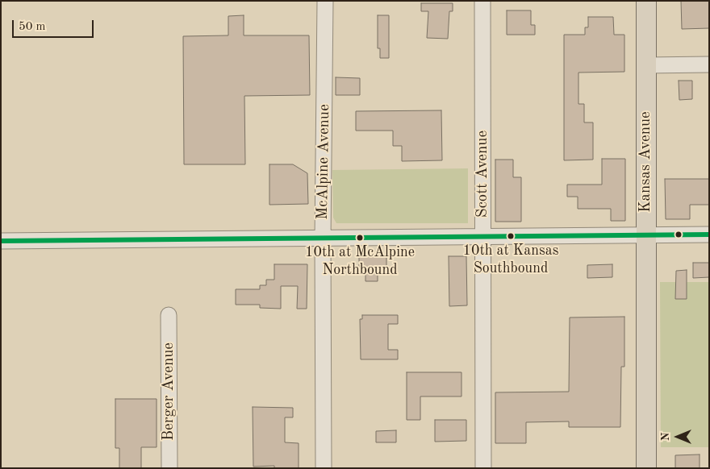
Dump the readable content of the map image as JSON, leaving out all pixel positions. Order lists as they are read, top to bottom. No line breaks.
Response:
{"streets":{"main road":["Kansas Avenue"],"street":["McAlpine Avenue","Scott Avenue","Berger Avenue"]},"places":["10th at Kansas Southbound","10th at McAlpine Northbound"],"scale_bar":"50 m","north":"left"}
